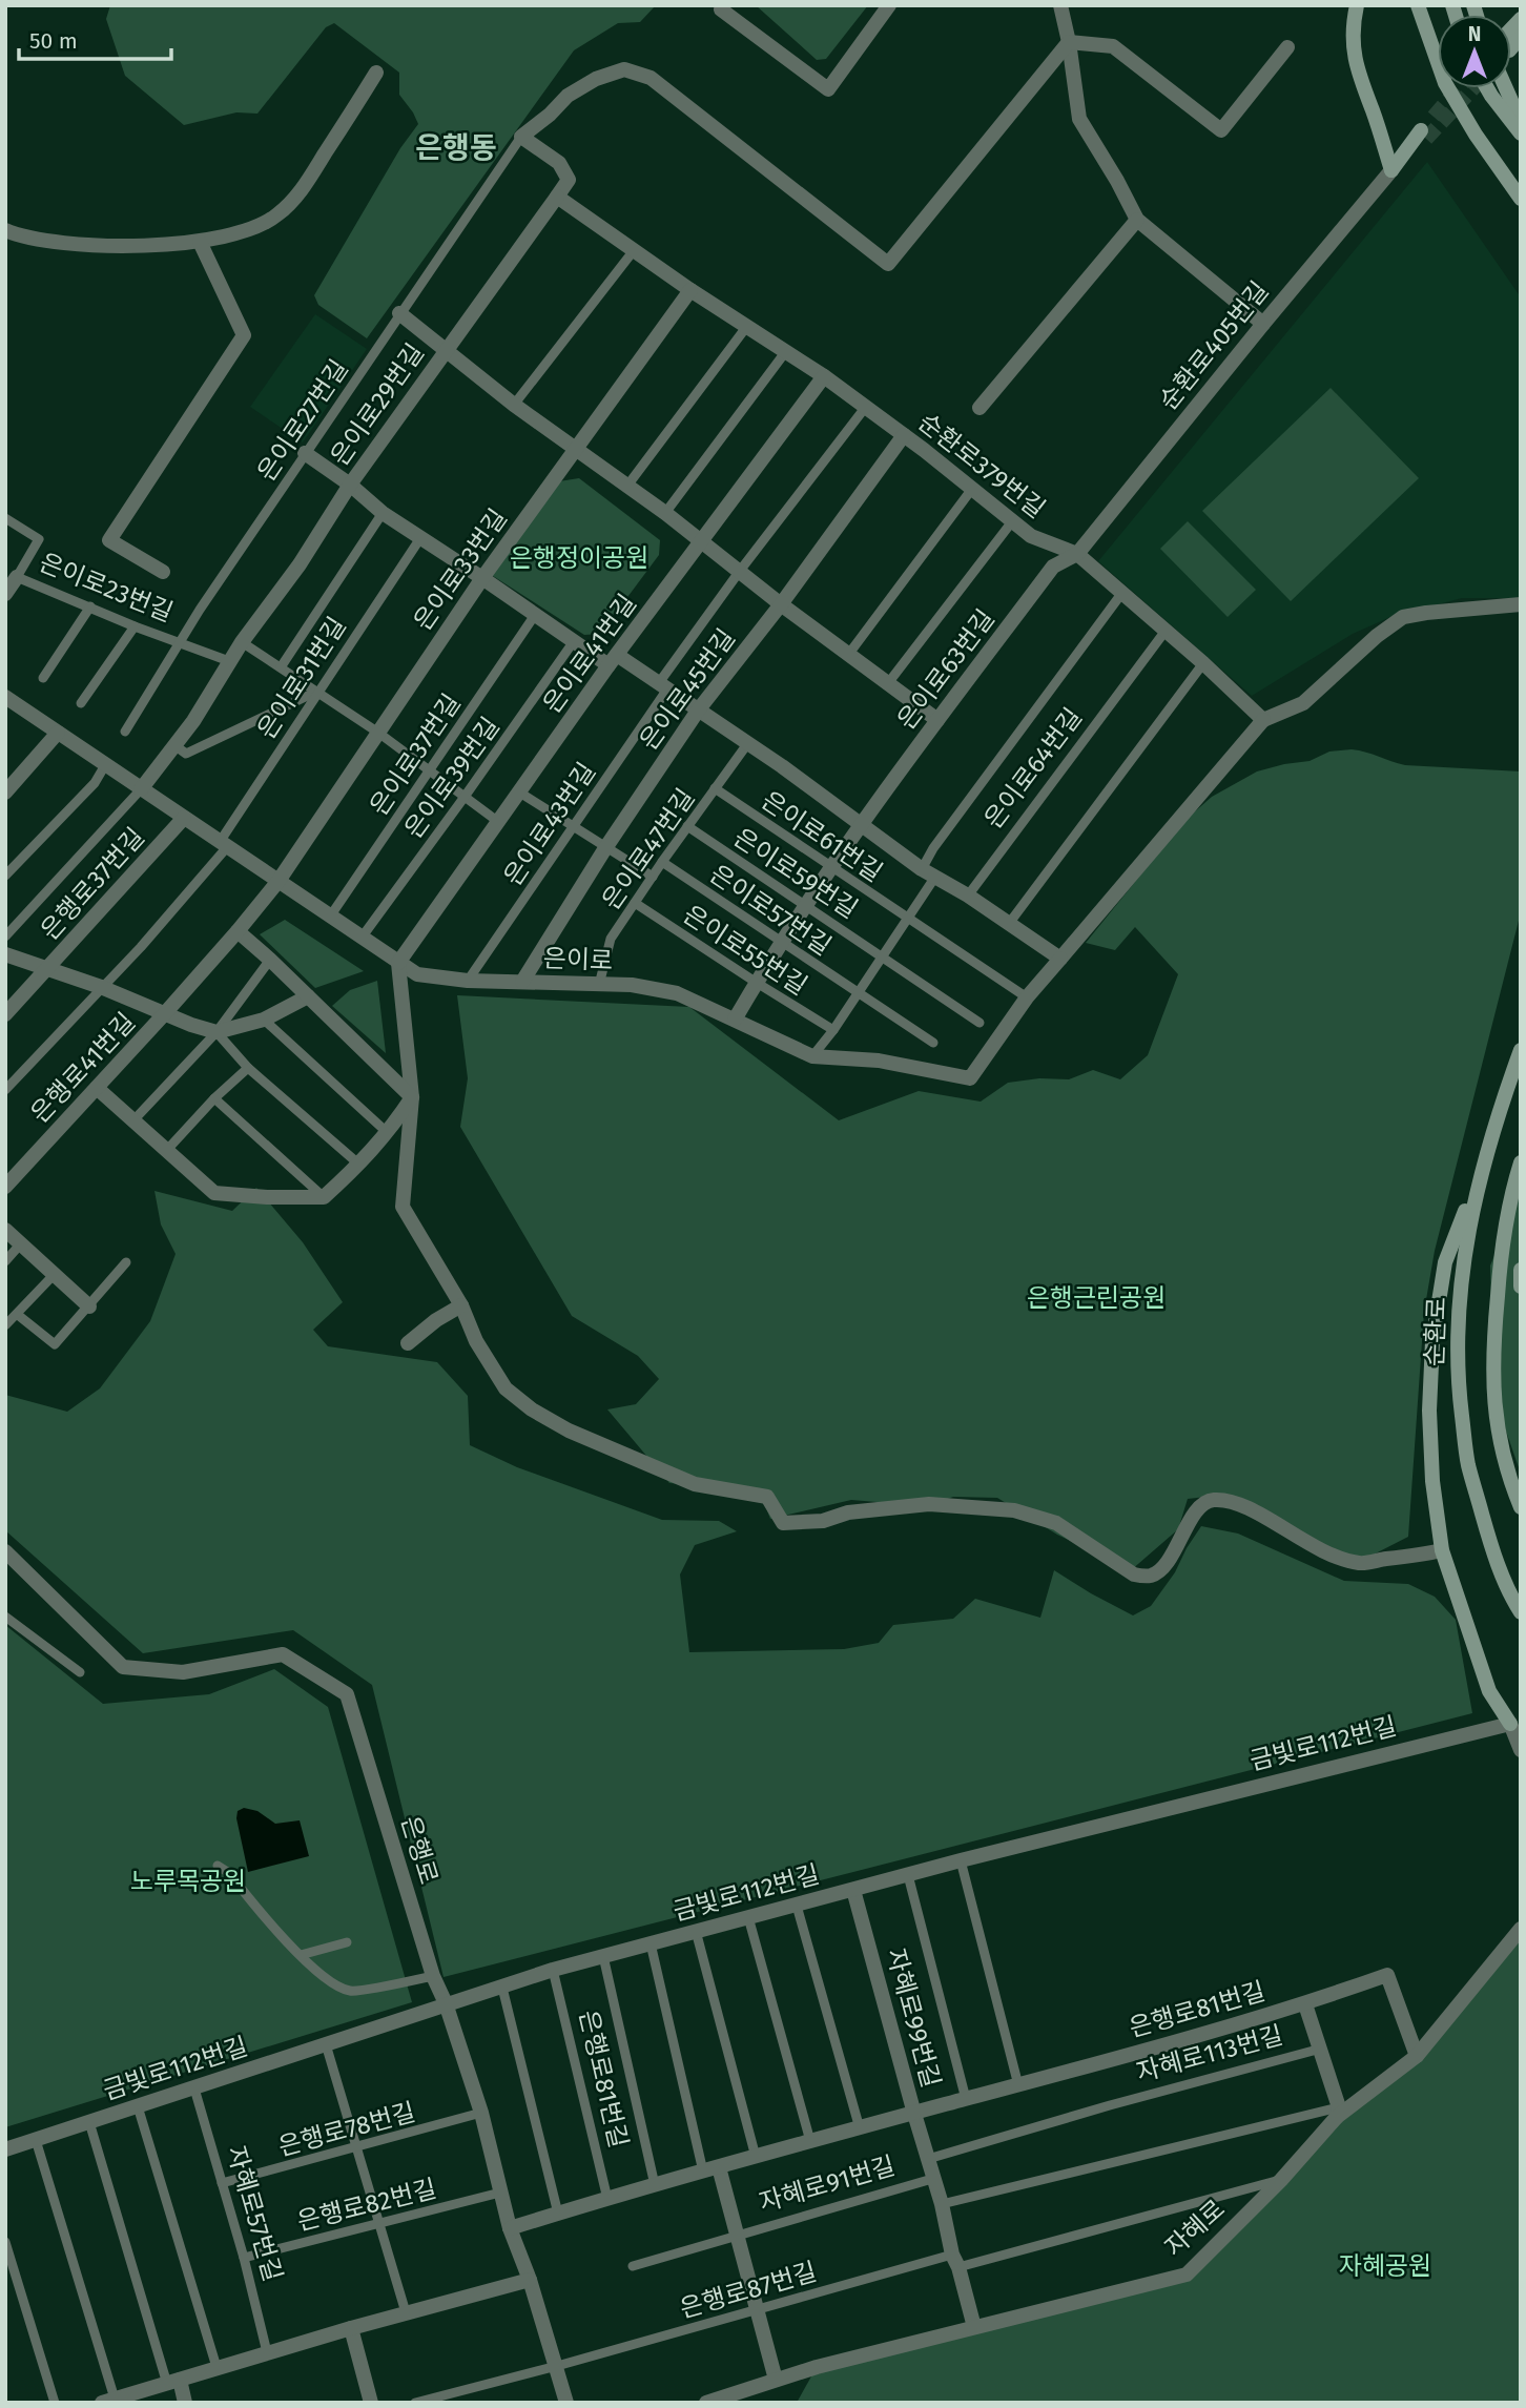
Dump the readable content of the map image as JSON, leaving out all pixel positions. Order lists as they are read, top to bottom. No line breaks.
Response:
{"streets":{"main road":["순환로"],"street":["순환로405번길","은이로29번길","순환로379번길","은이로33번길","은이로23번길","은이로41번길","은이로63번길","은이로45번길","은행로37번길","은이로","은행로41번길","금빛로112번길","은행로","은행로81번길","자혜로99번길","자혜로113번길","자혜로91번길","자혜로"],"lane":["은이로27번길","은이로31번길","은이로37번길","은이로64번길","은이로39번길","은이로43번길","은이로61번길","은이로47번길","은이로59번길","은이로57번길","은이로55번길","은행로78번길","은행로82번길","자혜로57번길","은행로87번길"]},"crossings":[["순환로405번길","순환로379번길"],["순환로405번길","은이로63번길"],["은이로29번길","순환로379번길"],["은이로29번길","은이로23번길"],["은이로29번길","은이로"],["은이로27번길","은이로23번길"],["순환로379번길","은이로33번길"],["순환로379번길","은이로41번길"],["순환로379번길","은이로63번길"],["순환로379번길","은이로45번길"],["순환로379번길","은이로64번길"],["순환로379번길","은이로43번길"],["은이로33번길","은이로"],["은이로41번길","은이로"],["은이로63번길","은이로61번길"],["은이로63번길","은이로59번길"],["은이로63번길","은이로57번길"],["은이로63번길","은이로55번길"],["은이로63번길","은이로"],["은이로31번길","은이로"],["은이로45번길","은이로"],["은이로37번길","은이로"],["은이로39번길","은이로"],["은이로43번길","은이로"],["은이로61번길","은이로47번길"],["은이로47번길","은이로59번길"],["은이로47번길","은이로57번길"],["은이로47번길","은이로55번길"],["은이로47번길","은이로"],["은행로37번길","은이로"],["금빛로112번길","은행로"],["금빛로112번길","은행로81번길"],["금빛로112번길","자혜로99번길"],["금빛로112번길","자혜로57번길"],["은행로","은행로81번길"],["은행로","은행로78번길"],["은행로","은행로82번길"],["은행로","은행로87번길"],["은행로81번길","자혜로99번길"],["은행로81번길","자혜로113번길"],["은행로81번길","자혜로91번길"],["은행로81번길","자혜로"],["자혜로99번길","자혜로113번길"],["자혜로99번길","자혜로91번길"],["자혜로99번길","자혜로"],["자혜로99번길","은행로87번길"],["자혜로113번길","자혜로"],["은행로78번길","자혜로57번길"],["자혜로91번길","자혜로"],["자혜로91번길","은행로87번길"],["은행로82번길","자혜로57번길"],["자혜로","은행로87번길"]],"districts":["은행동"],"parks":["은행정이공원","은행근린공원","노루목공원","자혜공원"],"scale_bar":"50 m","north":"top"}
